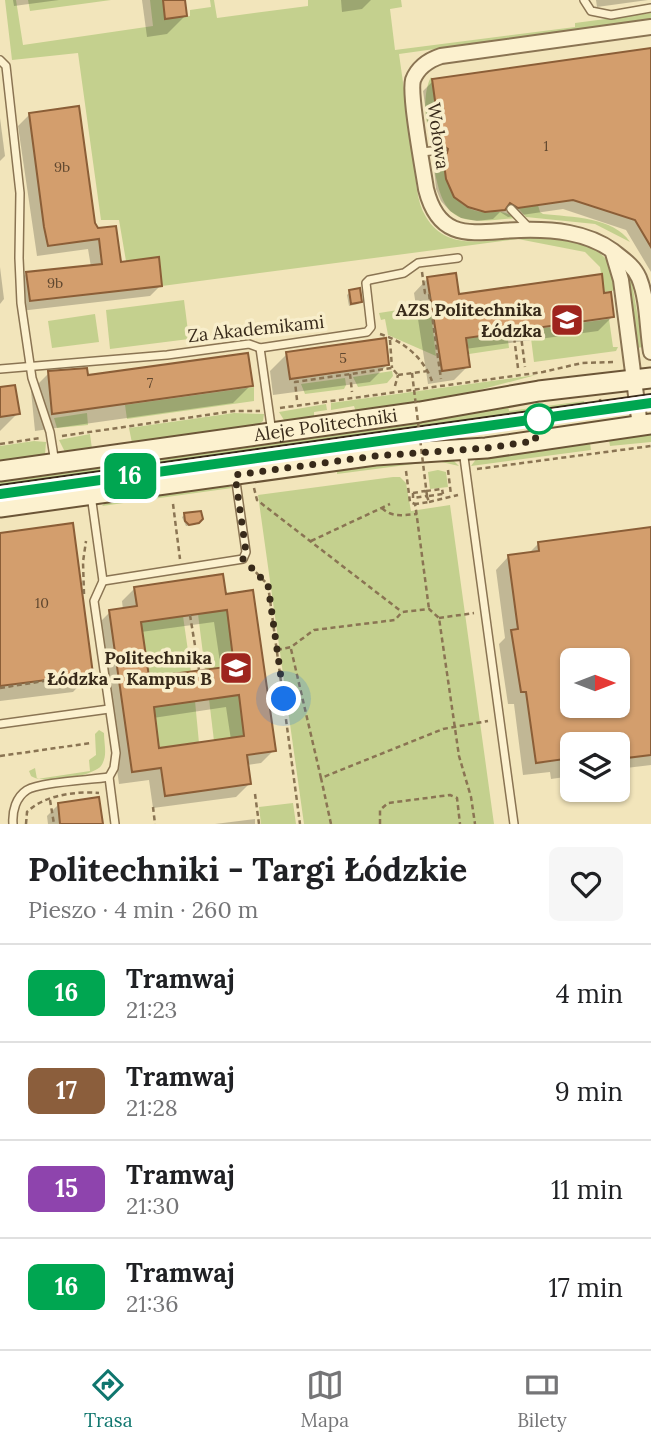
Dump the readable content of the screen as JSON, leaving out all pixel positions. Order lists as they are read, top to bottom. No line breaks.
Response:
{"streets":{"main road":["Aleje Politechniki"],"street":["Wołowa"],"lane":["Za Akademikami"]},"places":{"school or university":["AZS Politechnika Łódzka","Politechnika Łódzka - Kampus B"]},"lines":["tram line 16"],"house_numbers":["1","9b","9b","5","7","10"],"north":"right","page":{"on_map":"16","heading":["Politechniki - Targi Łódzkie","Pieszo · 4 min · 260 m"],"list":[{"mark":"16","name":"Tramwaj","note":"21:23","value":"4 min"},{"mark":"17","name":"Tramwaj","note":"21:28","value":"9 min"},{"mark":"15","name":"Tramwaj","note":"21:30","value":"11 min"},{"mark":"16","name":"Tramwaj","note":"21:36","value":"17 min"}],"tabs":["Trasa","Mapa","Bilety"]}}
